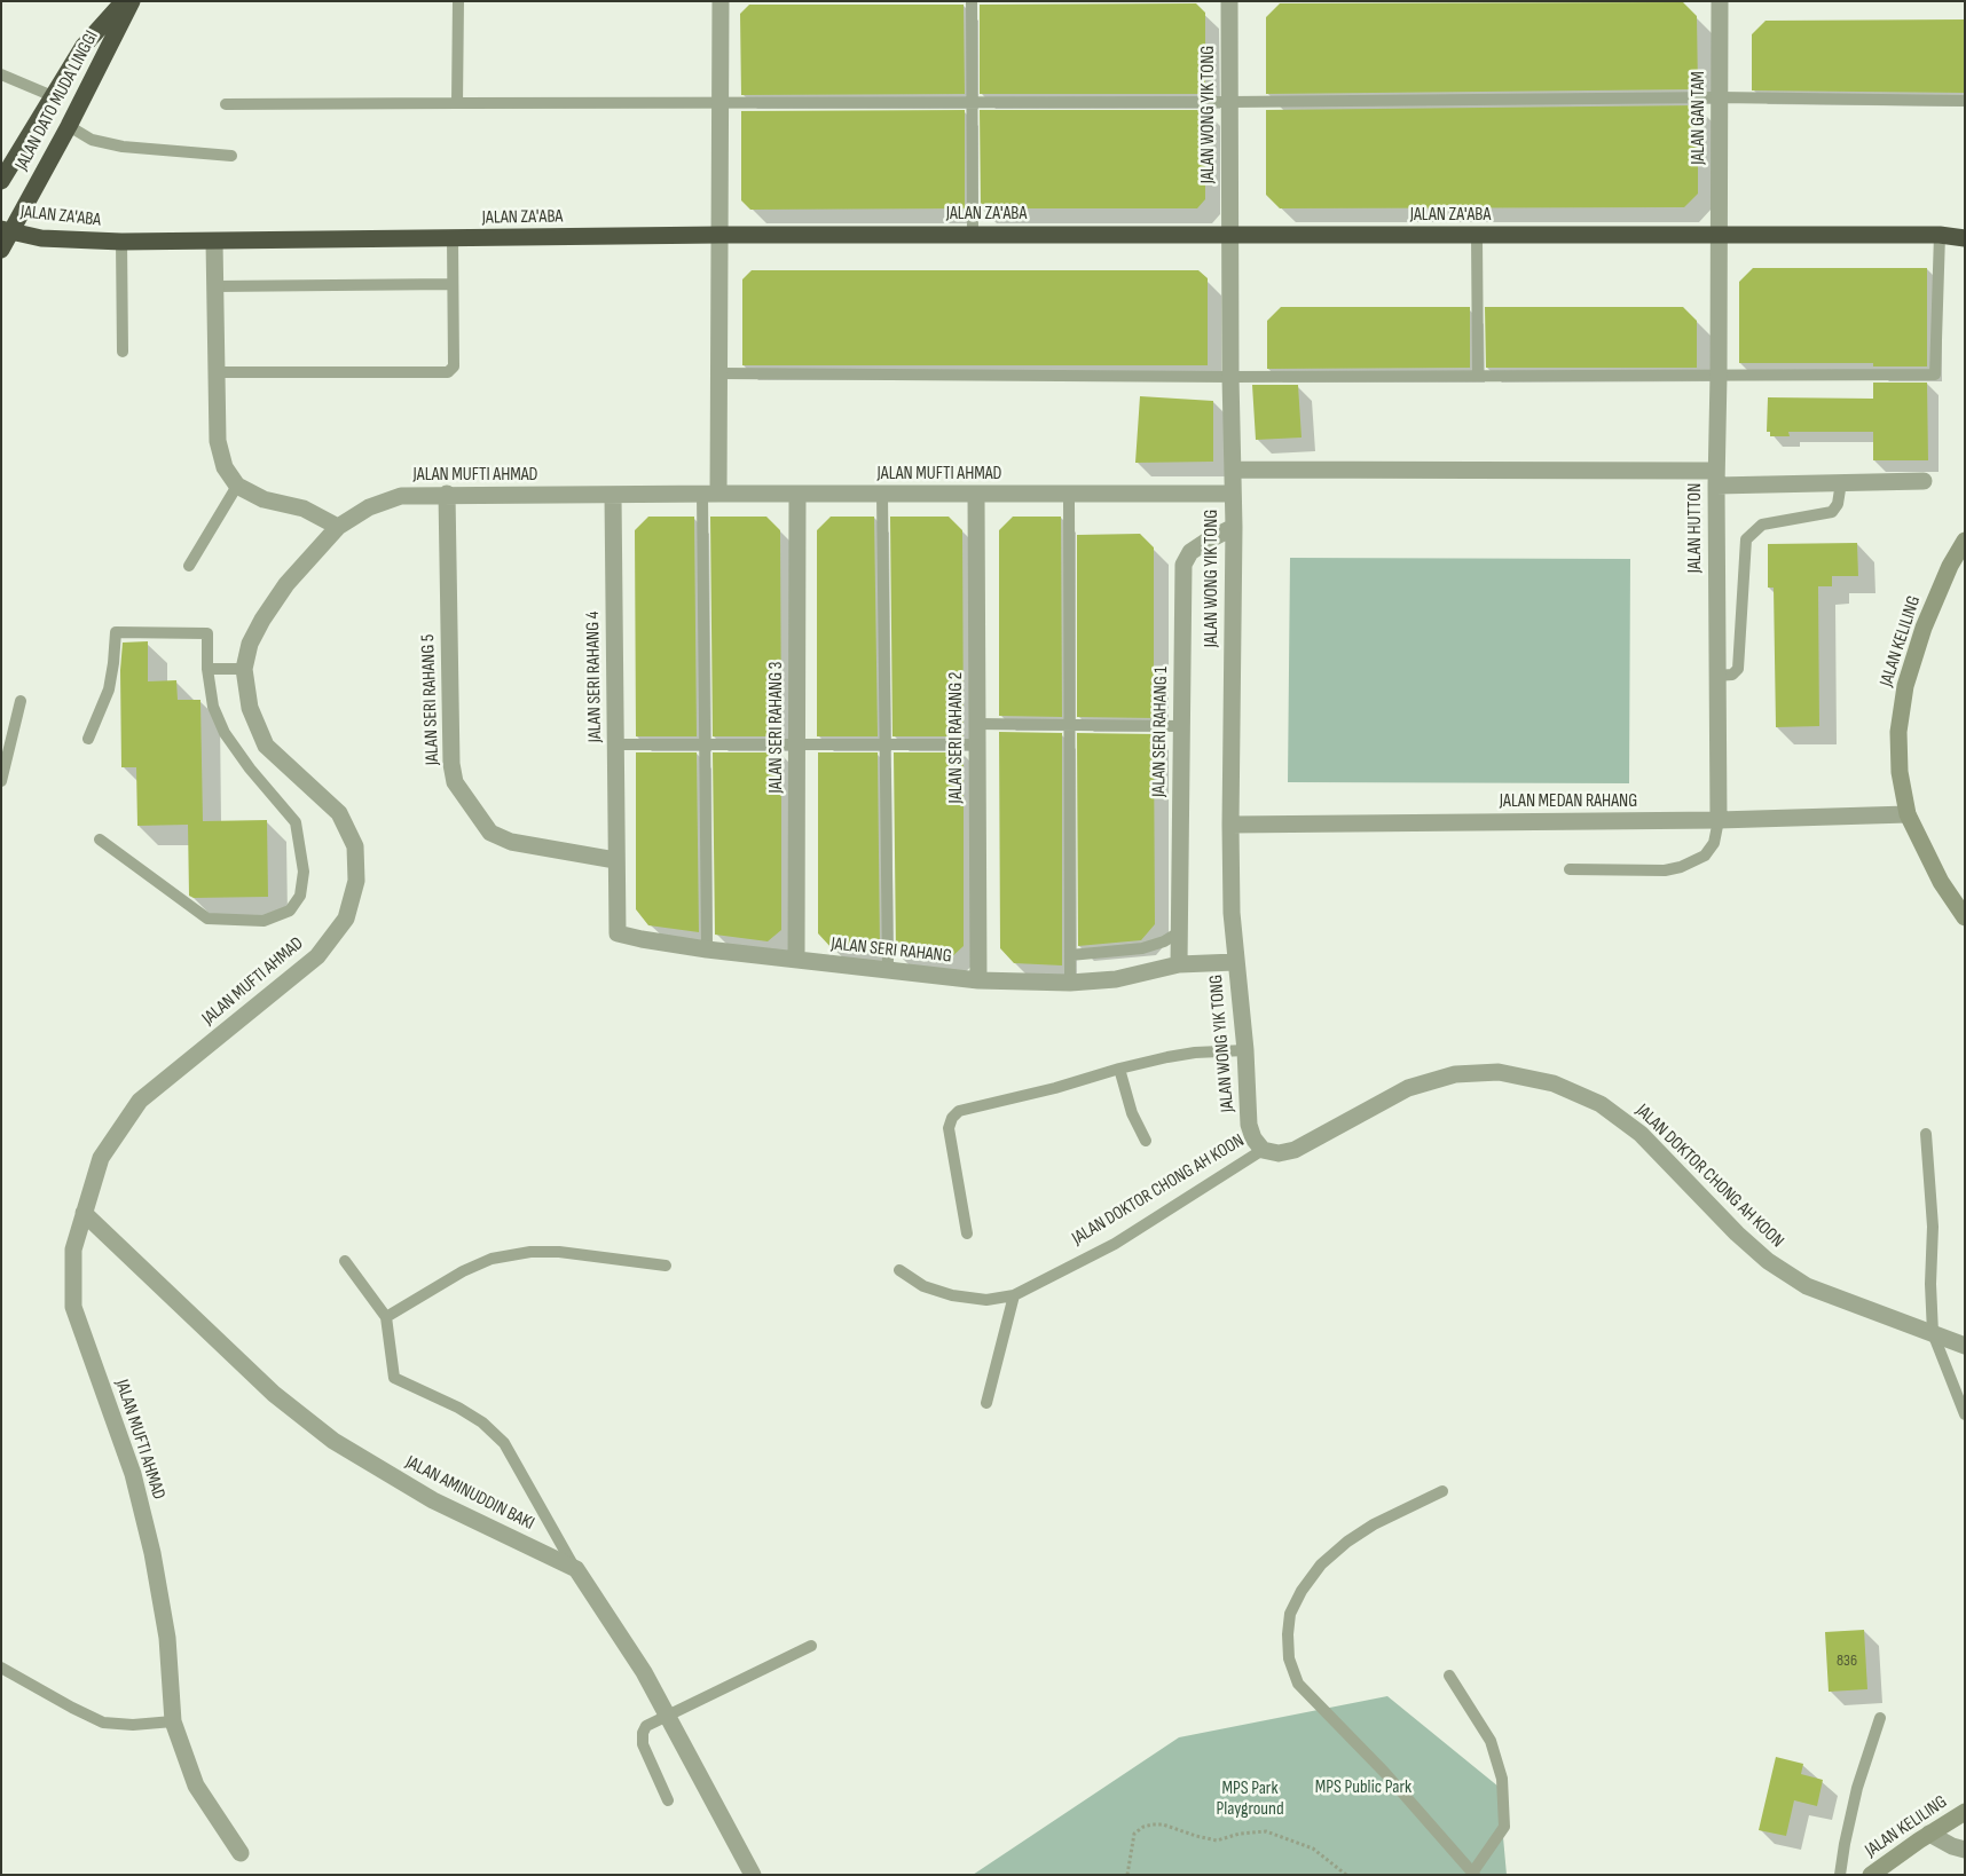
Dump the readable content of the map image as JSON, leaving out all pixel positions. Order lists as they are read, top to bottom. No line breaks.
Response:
{"streets":{"highway":["JALAN DATO MUDA LINGGI","JALAN ZA'ABA"],"street":["JALAN WONG YIK TONG","JALAN GAN TAM","JALAN MUFTI AHMAD","JALAN HUTTON","JALAN KELILING","JALAN SERI RAHANG 4","JALAN SERI RAHANG 5","JALAN SERI RAHANG 3","JALAN SERI RAHANG 1","JALAN SERI RAHANG 2","JALAN MEDAN RAHANG","JALAN SERI RAHANG","JALAN DOKTOR CHONG AH KOON","JALAN AMINUDDIN BAKI"]},"crossings":[["JALAN DATO MUDA LINGGI","JALAN ZA'ABA"],["JALAN WONG YIK TONG","JALAN ZA'ABA"],["JALAN WONG YIK TONG","JALAN MUFTI AHMAD"],["JALAN WONG YIK TONG","JALAN SERI RAHANG 1"],["JALAN WONG YIK TONG","JALAN MEDAN RAHANG"],["JALAN WONG YIK TONG","JALAN SERI RAHANG"],["JALAN WONG YIK TONG","JALAN DOKTOR CHONG AH KOON"],["JALAN GAN TAM","JALAN ZA'ABA"],["JALAN GAN TAM","JALAN HUTTON"],["JALAN ZA'ABA","JALAN HUTTON"],["JALAN MUFTI AHMAD","JALAN SERI RAHANG 4"],["JALAN MUFTI AHMAD","JALAN SERI RAHANG 5"],["JALAN MUFTI AHMAD","JALAN SERI RAHANG 3"],["JALAN MUFTI AHMAD","JALAN SERI RAHANG 2"],["JALAN MUFTI AHMAD","JALAN AMINUDDIN BAKI"],["JALAN HUTTON","JALAN MEDAN RAHANG"],["JALAN KELILING","JALAN MEDAN RAHANG"],["JALAN SERI RAHANG 4","JALAN SERI RAHANG 5"],["JALAN SERI RAHANG 4","JALAN SERI RAHANG"],["JALAN SERI RAHANG 5","JALAN SERI RAHANG"],["JALAN SERI RAHANG 3","JALAN SERI RAHANG"],["JALAN SERI RAHANG 1","JALAN SERI RAHANG"],["JALAN SERI RAHANG 2","JALAN SERI RAHANG"]],"parks":["MPS Public Park","MPS Park Playground"],"house_numbers":["836"]}
